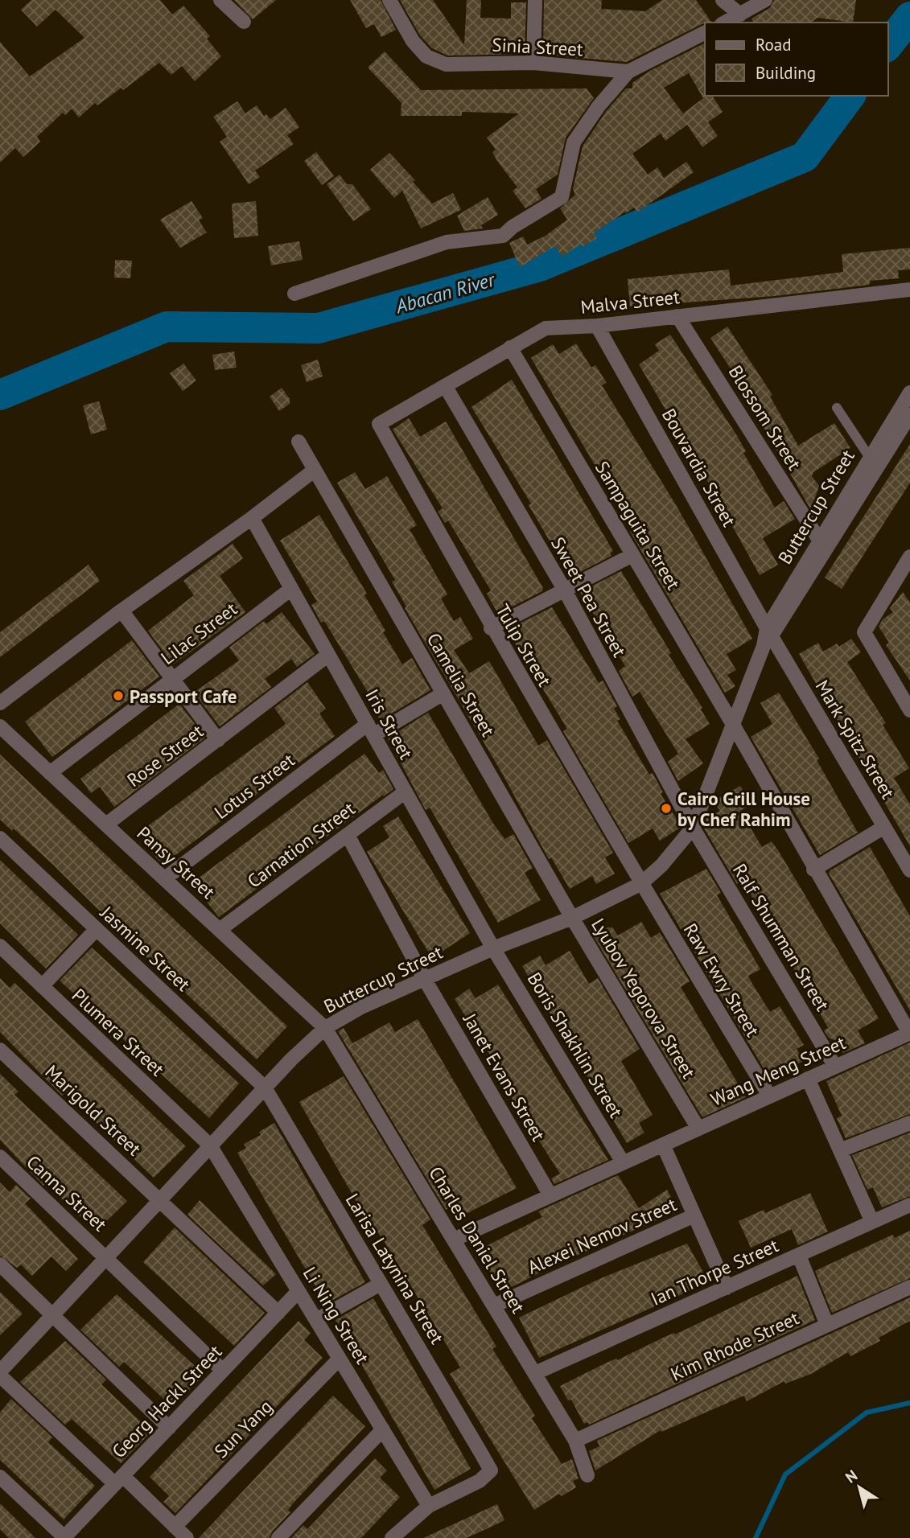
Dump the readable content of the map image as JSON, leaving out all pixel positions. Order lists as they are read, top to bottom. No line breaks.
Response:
{"streets":{"street":["Sinia Street","Malva Street","Blossom Street","Bouvardia Street","Buttercup Street","Sampaguita Street","Sweet Pea Street","Lilac Street","Tulip Street","Camelia Street","Iris Street","Mark Spitz Street","Rose Street","Lotus Street","Carnation Street","Pansy Street","Ralf Shumman Street","Jasmine Street","Raw Ewry Street","Lyubov Yegorova Street","Plumera Street","Boris Shakhlin Street","Wang Meng Street","Janet Evans Street","Marigold Street","Canna Street","Alexei Nemov Street","Charles Daniel Street","Larisa Latynina Street","Ian Thorpe Street","Li Ning Street","Kim Rhode Street","Georg Hackl Street","Sun Yang"]},"crossings":[["Malva Street","Blossom Street"],["Malva Street","Bouvardia Street"],["Malva Street","Sampaguita Street"],["Malva Street","Sweet Pea Street"],["Malva Street","Tulip Street"],["Blossom Street","Buttercup Street"],["Bouvardia Street","Buttercup Street"],["Bouvardia Street","Mark Spitz Street"],["Buttercup Street","Sampaguita Street"],["Buttercup Street","Sweet Pea Street"],["Buttercup Street","Tulip Street"],["Buttercup Street","Camelia Street"],["Buttercup Street","Iris Street"],["Buttercup Street","Mark Spitz Street"],["Buttercup Street","Pansy Street"],["Buttercup Street","Ralf Shumman Street"],["Buttercup Street","Jasmine Street"],["Buttercup Street","Raw Ewry Street"],["Buttercup Street","Lyubov Yegorova Street"],["Buttercup Street","Plumera Street"],["Buttercup Street","Boris Shakhlin Street"],["Buttercup Street","Janet Evans Street"],["Buttercup Street","Marigold Street"],["Buttercup Street","Canna Street"],["Buttercup Street","Charles Daniel Street"],["Buttercup Street","Larisa Latynina Street"],["Buttercup Street","Li Ning Street"],["Sampaguita Street","Wang Meng Street"],["Sweet Pea Street","Ralf Shumman Street"],["Lilac Street","Iris Street"],["Lilac Street","Pansy Street"],["Tulip Street","Raw Ewry Street"],["Camelia Street","Lotus Street"],["Camelia Street","Lyubov Yegorova Street"],["Iris Street","Rose Street"],["Iris Street","Lotus Street"],["Iris Street","Carnation Street"],["Iris Street","Boris Shakhlin Street"],["Rose Street","Pansy Street"],["Lotus Street","Pansy Street"],["Carnation Street","Pansy Street"],["Carnation Street","Janet Evans Street"],["Pansy Street","Charles Daniel Street"],["Ralf Shumman Street","Wang Meng Street"],["Jasmine Street","Larisa Latynina Street"],["Raw Ewry Street","Wang Meng Street"],["Lyubov Yegorova Street","Wang Meng Street"],["Plumera Street","Li Ning Street"],["Boris Shakhlin Street","Wang Meng Street"],["Wang Meng Street","Janet Evans Street"],["Wang Meng Street","Charles Daniel Street"],["Marigold Street","Georg Hackl Street"],["Canna Street","Georg Hackl Street"],["Alexei Nemov Street","Charles Daniel Street"],["Charles Daniel Street","Ian Thorpe Street"],["Charles Daniel Street","Kim Rhode Street"],["Larisa Latynina Street","Li Ning Street"],["Li Ning Street","Georg Hackl Street"],["Li Ning Street","Sun Yang"]],"water":["Abacan River"],"places":["Passport Cafe","Cairo Grill House by Chef Rahim"],"legend":["Road","Building"],"north":"top left"}
